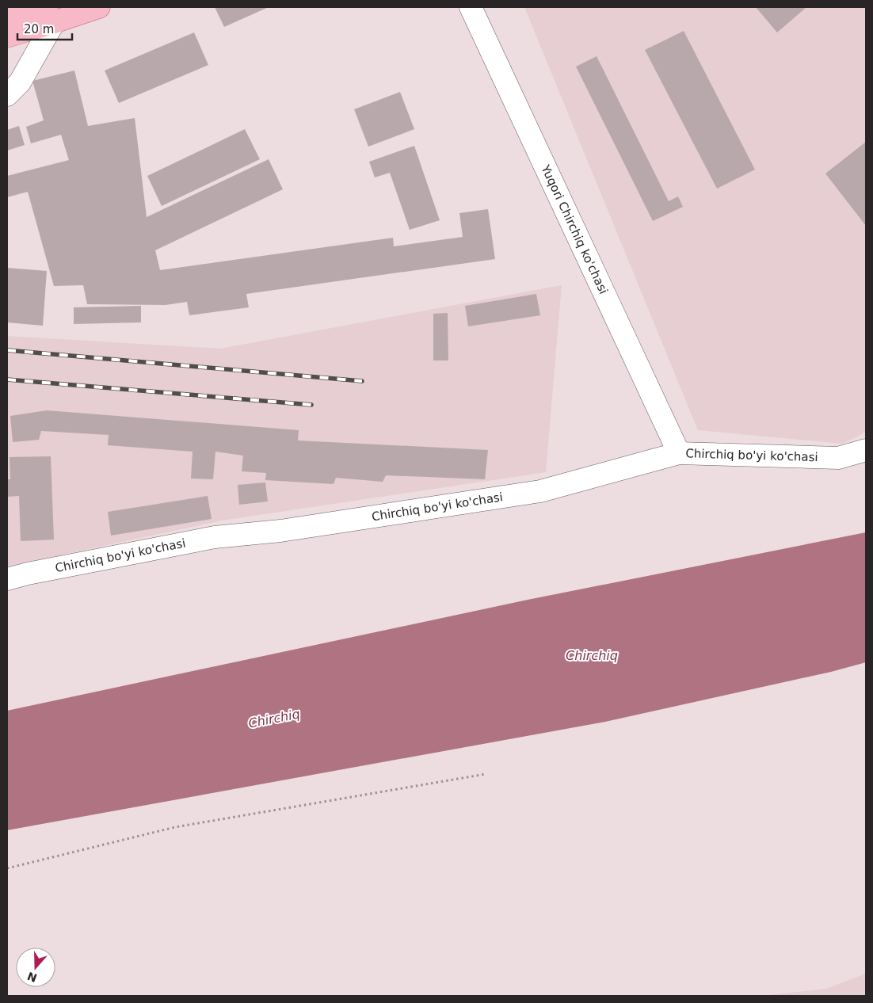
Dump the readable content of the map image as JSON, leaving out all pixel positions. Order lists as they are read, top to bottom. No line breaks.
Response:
{"streets":{"street":["Yuqori Chirchiq ko'chasi","Chirchiq bo'yi ko'chasi"]},"crossings":[["Yuqori Chirchiq ko'chasi","Chirchiq bo'yi ko'chasi"]],"water":["Chirchiq"],"scale_bar":"20 m","north":"bottom"}
